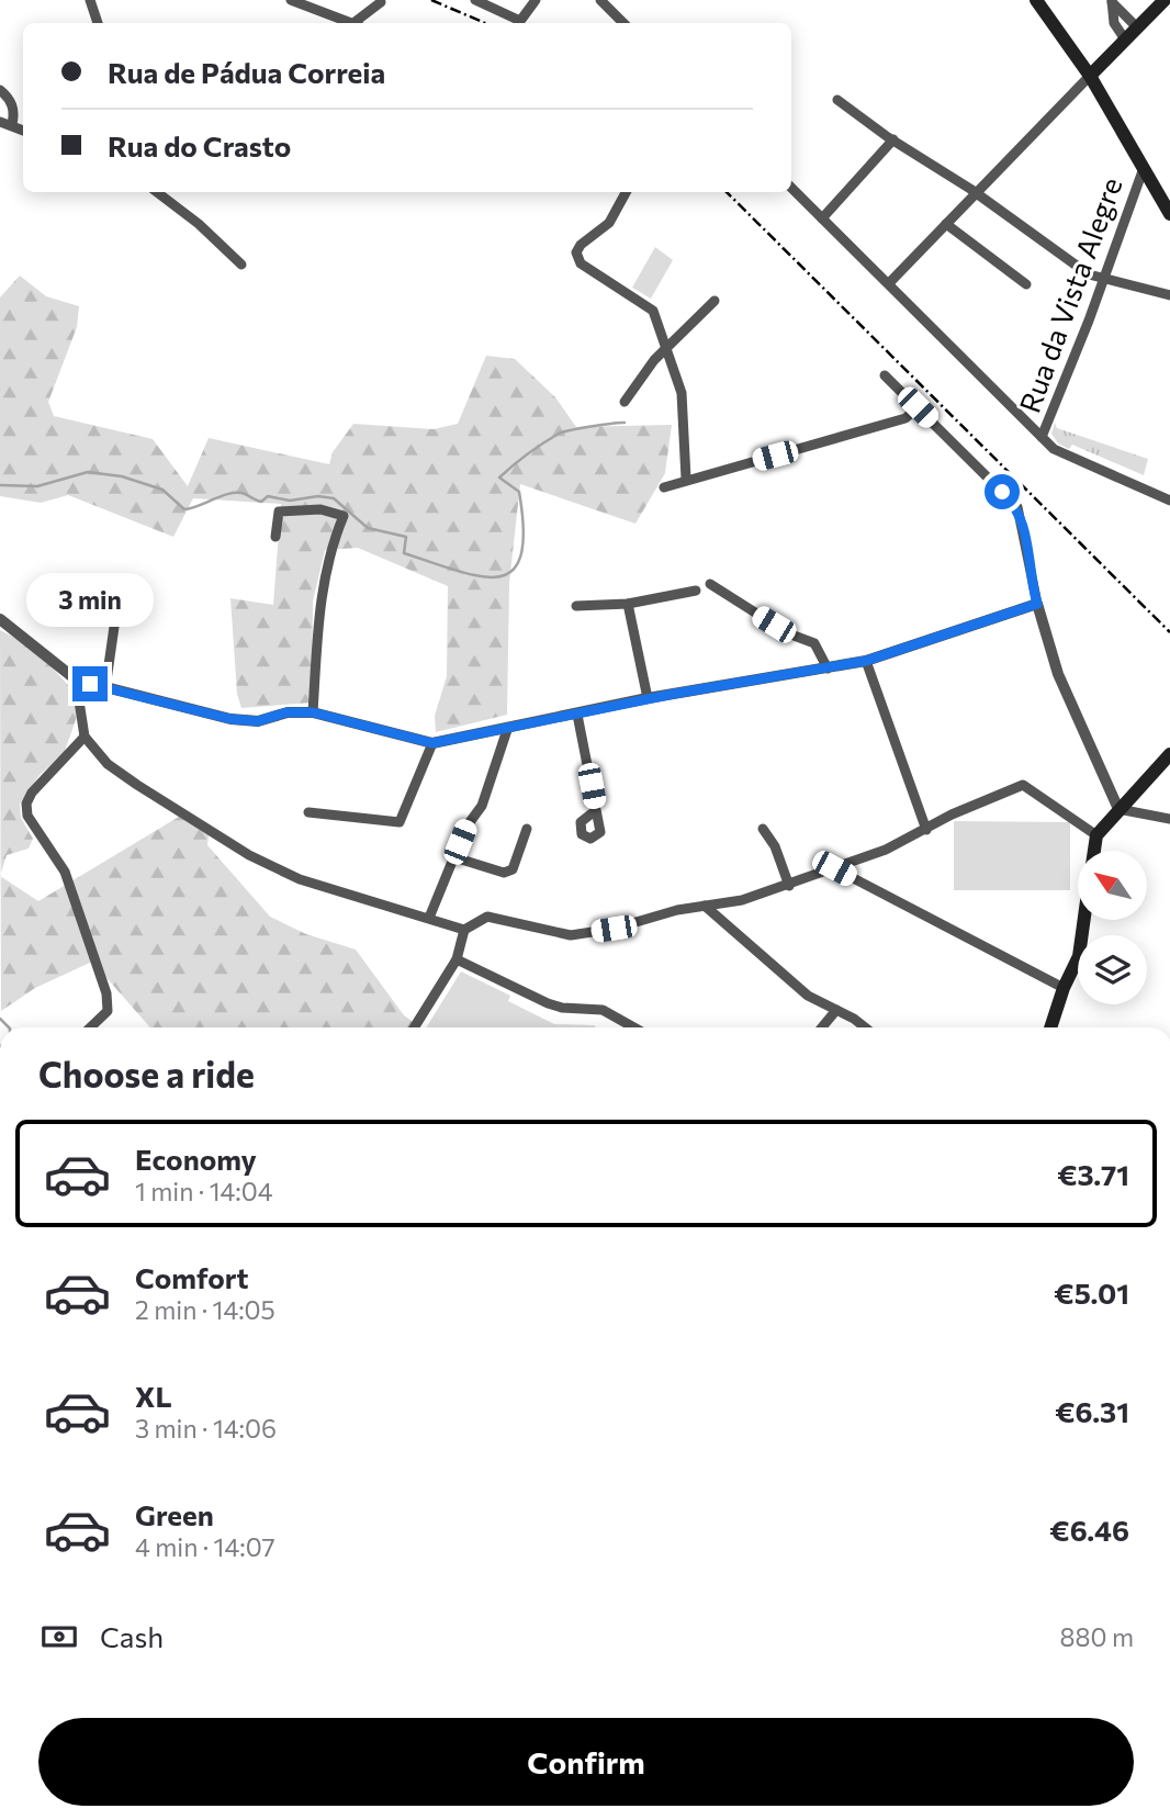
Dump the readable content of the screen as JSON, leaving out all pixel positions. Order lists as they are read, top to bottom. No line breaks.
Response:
{"streets":{"street":["Rua da Vista Alegre"]},"north":"top left","page":{"banner":["Rua de Pádua Correia","Rua do Crasto"],"bubble":"3 min","heading":"Choose a ride","list":[{"name":"Economy","note":"1 min · 14:04","value":"€3.71"},{"name":"Comfort","note":"2 min · 14:05","value":"€5.01"},{"name":"XL","note":"3 min · 14:06","value":"€6.31"},{"name":"Green","note":"4 min · 14:07","value":"€6.46"}],"pay":["Cash","880 m"],"buttons":"Confirm"}}
